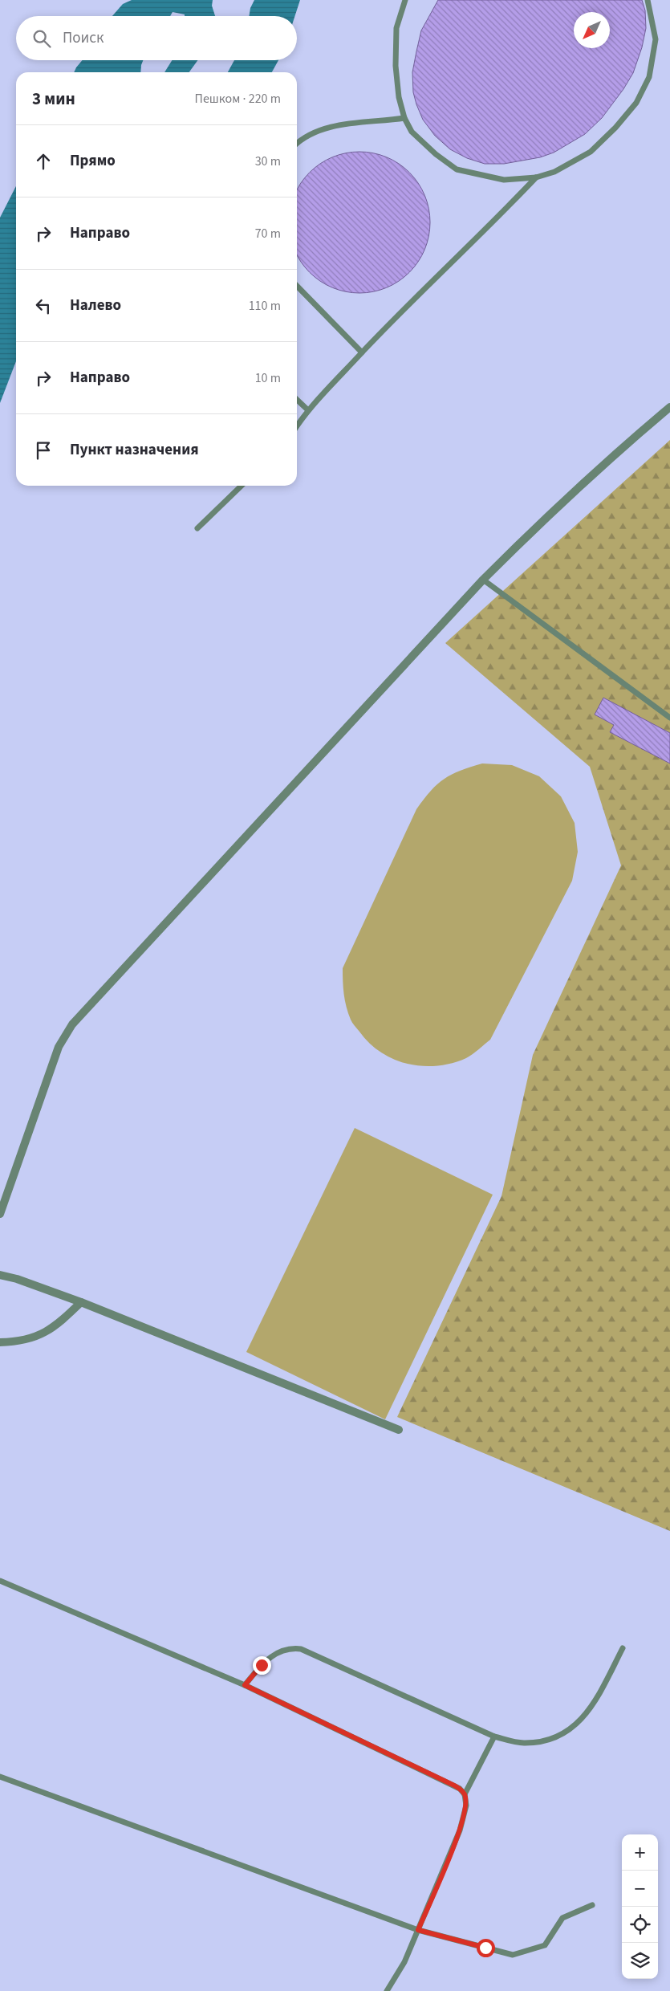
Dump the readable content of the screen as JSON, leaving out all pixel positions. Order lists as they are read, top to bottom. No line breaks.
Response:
{"north":"bottom left","page":{"search":"Поиск","heading":["3 мин","Пешком · 220 m"],"list":[["Прямо","30 m"],["Направо","70 m"],["Налево","110 m"],["Направо","10 m"],"Пункт назначения"],"map_buttons":["+","−"]}}
